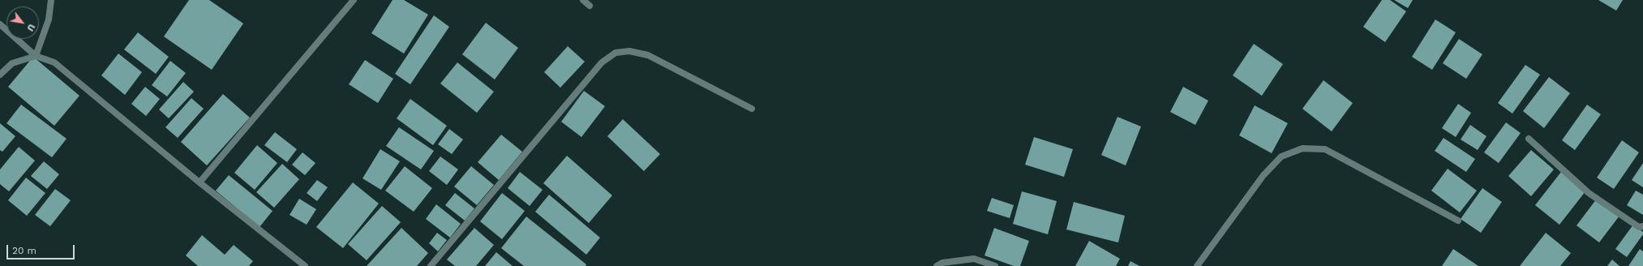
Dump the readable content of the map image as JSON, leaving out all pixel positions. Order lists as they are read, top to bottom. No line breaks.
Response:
{"scale_bar":"20 m","north":"bottom right"}
